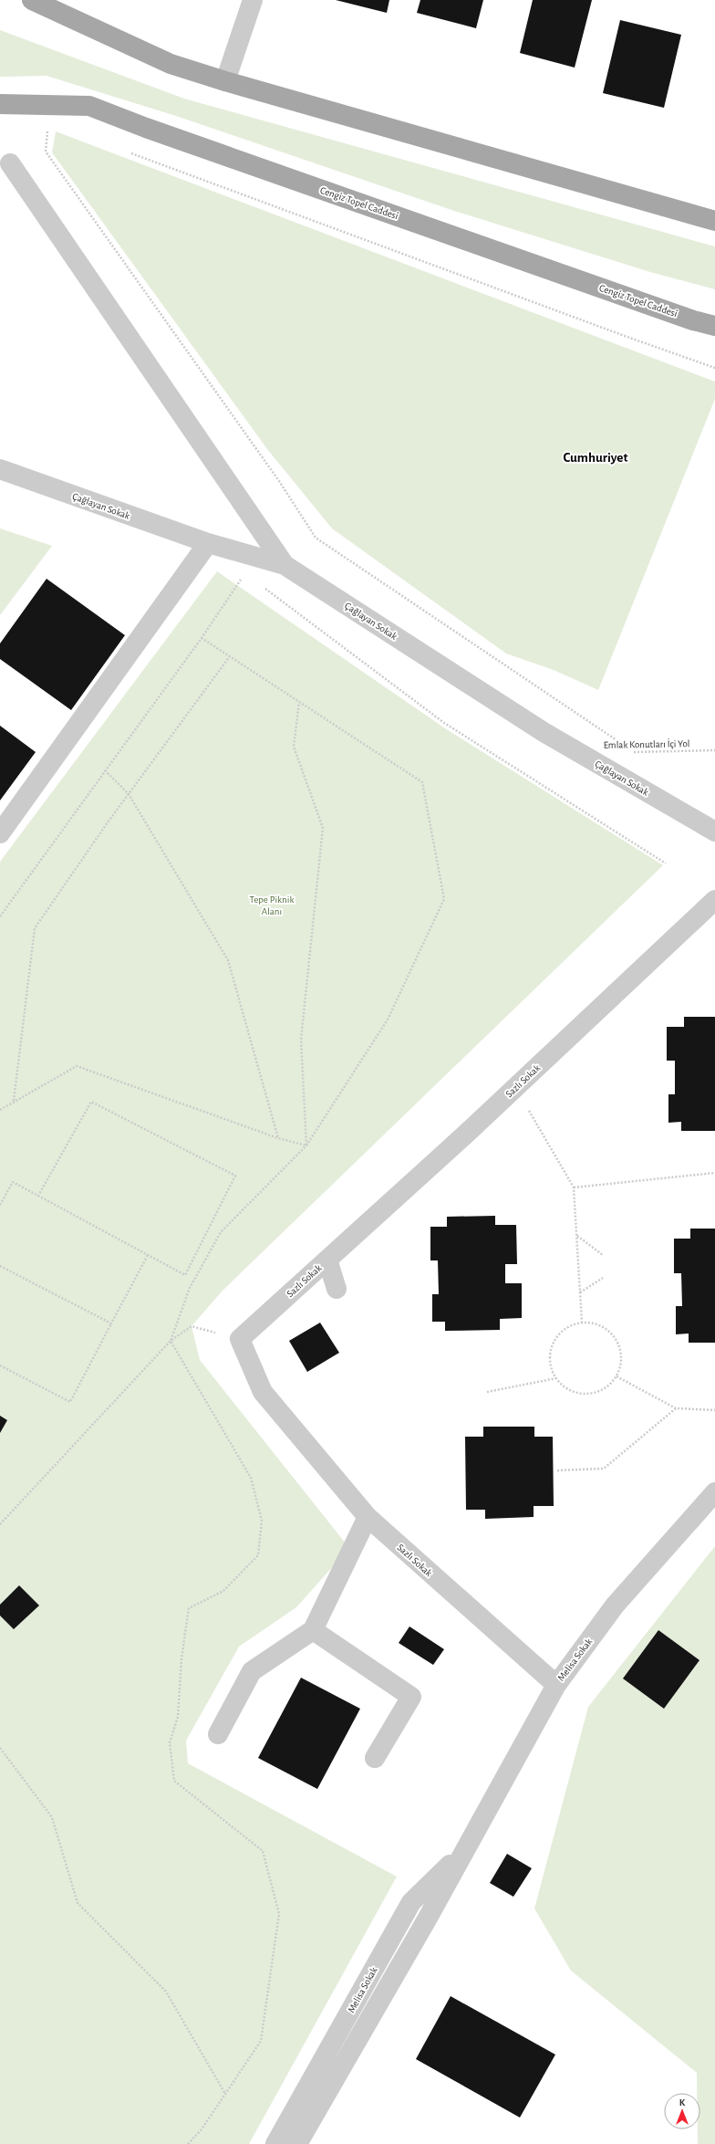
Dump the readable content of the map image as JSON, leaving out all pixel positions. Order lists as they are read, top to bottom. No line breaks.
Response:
{"streets":{"main road":["Cengiz Topel Caddesi"],"street":["Çağlayan Sokak","Sazlı Sokak","Melisa Sokak"],"path":["Emlak Konutları İçi Yol"]},"crossings":[["Sazlı Sokak","Melisa Sokak"]],"districts":["Cumhuriyet"],"parks":["Tepe Piknik Alanı"],"north":"top"}
